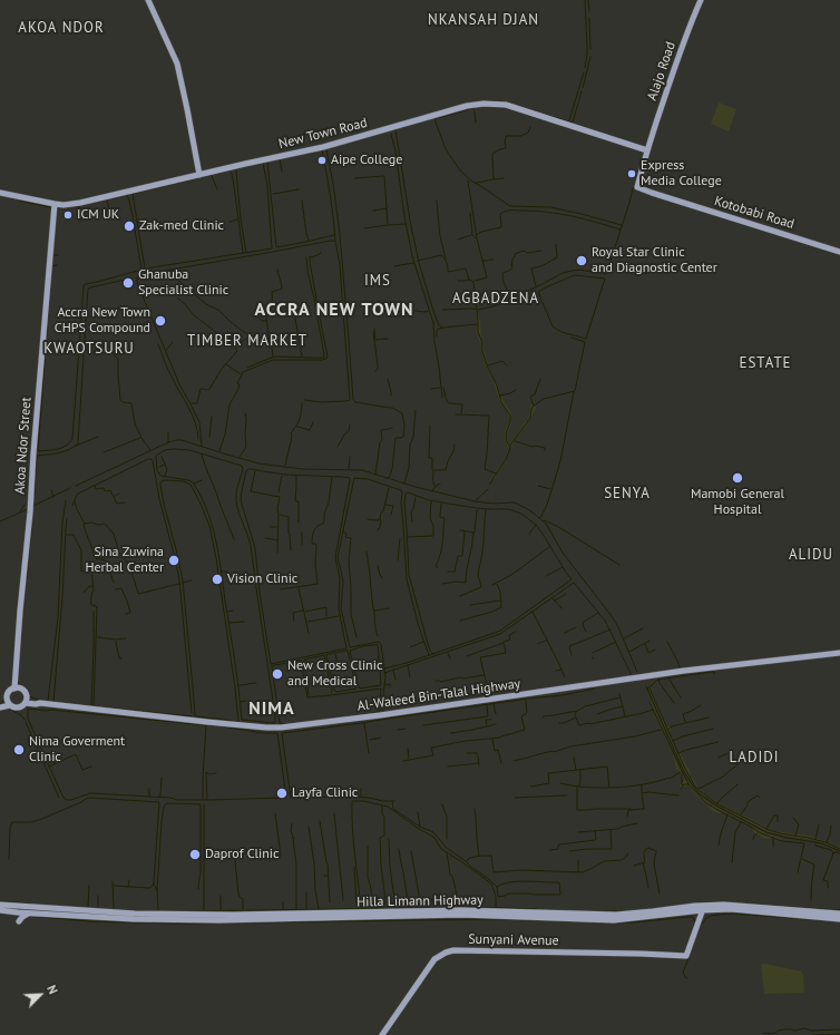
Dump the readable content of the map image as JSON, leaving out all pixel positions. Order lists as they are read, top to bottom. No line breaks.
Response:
{"streets":{"street":["Alajo Road","New Town Road","Kotobabi Road","Akoa Ndor Street","Al-Waleed Bin-Talal Highway","Hilla Limann Highway","Sunyani Avenue"]},"crossings":[["Alajo Road","New Town Road"],["Alajo Road","Kotobabi Road"],["New Town Road","Akoa Ndor Street"],["Akoa Ndor Street","Al-Waleed Bin-Talal Highway"]],"districts":["NKANSAH DJAN","AKOA NDOR","IMS","AGBADZENA","ACCRA NEW TOWN","TIMBER MARKET","KWAOTSURU","ESTATE","SENYA","ALIDU","NIMA","LADIDI"],"places":["Aipe College","Express Media College","ICM UK","Zak-med Clinic","Royal Star Clinic and Diagnostic Center","Ghanuba Specialist Clinic","Accra New Town CHPS Compound","Mamobi General Hospital","Sina Zuwina Herbal Center","Vision Clinic","New Cross Clinic and Medical","Nima Goverment Clinic","Layfa Clinic","Daprof Clinic"],"north":"top right"}
